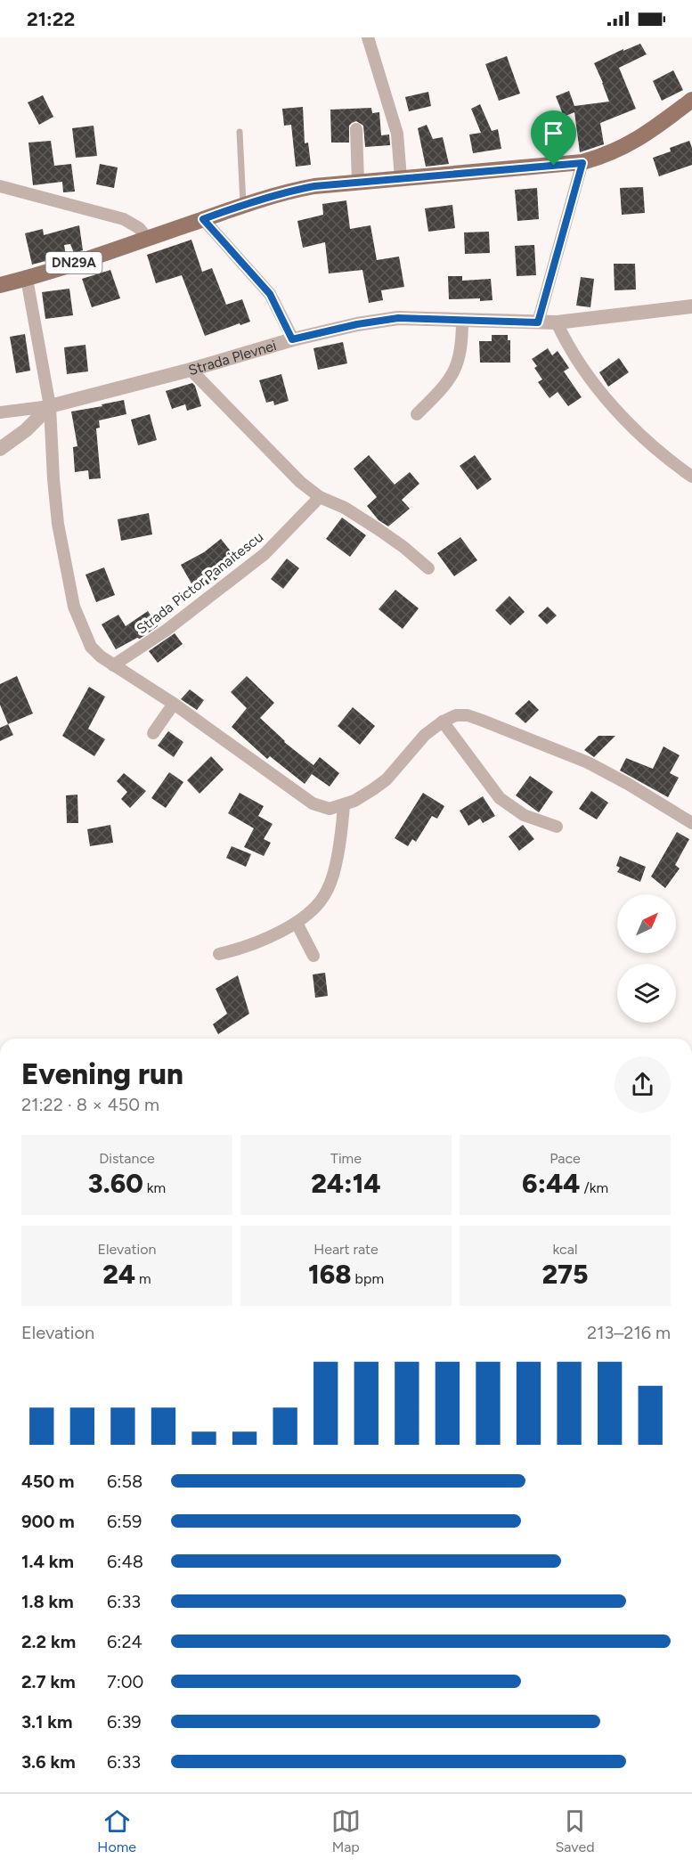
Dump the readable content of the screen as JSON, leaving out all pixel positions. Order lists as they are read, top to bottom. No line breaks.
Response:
{"streets":{"main road":["DN29A"],"street":["Strada Plevnei","Strada Pictor Panaitescu"]},"north":"top right","page":{"status":"21:22","heading":["Evening run","21:22 · 8 × 450 m"],"stats":[["Distance","3.60 km"],["Time","24:14"],["Pace","6:44 /km"],["Elevation","24 m"],["Heart rate","168 bpm"],["kcal","275"]],"chart":["Elevation","213–216 m"],"list":[{"name":"450 m","note":"6:58"},{"name":"900 m","note":"6:59"},{"name":"1.4 km","note":"6:48"},{"name":"1.8 km","note":"6:33"},{"name":"2.2 km","note":"6:24"},{"name":"2.7 km","note":"7:00"},{"name":"3.1 km","note":"6:39"},{"name":"3.6 km","note":"6:33"}],"tabs":["Home","Map","Saved"]}}
